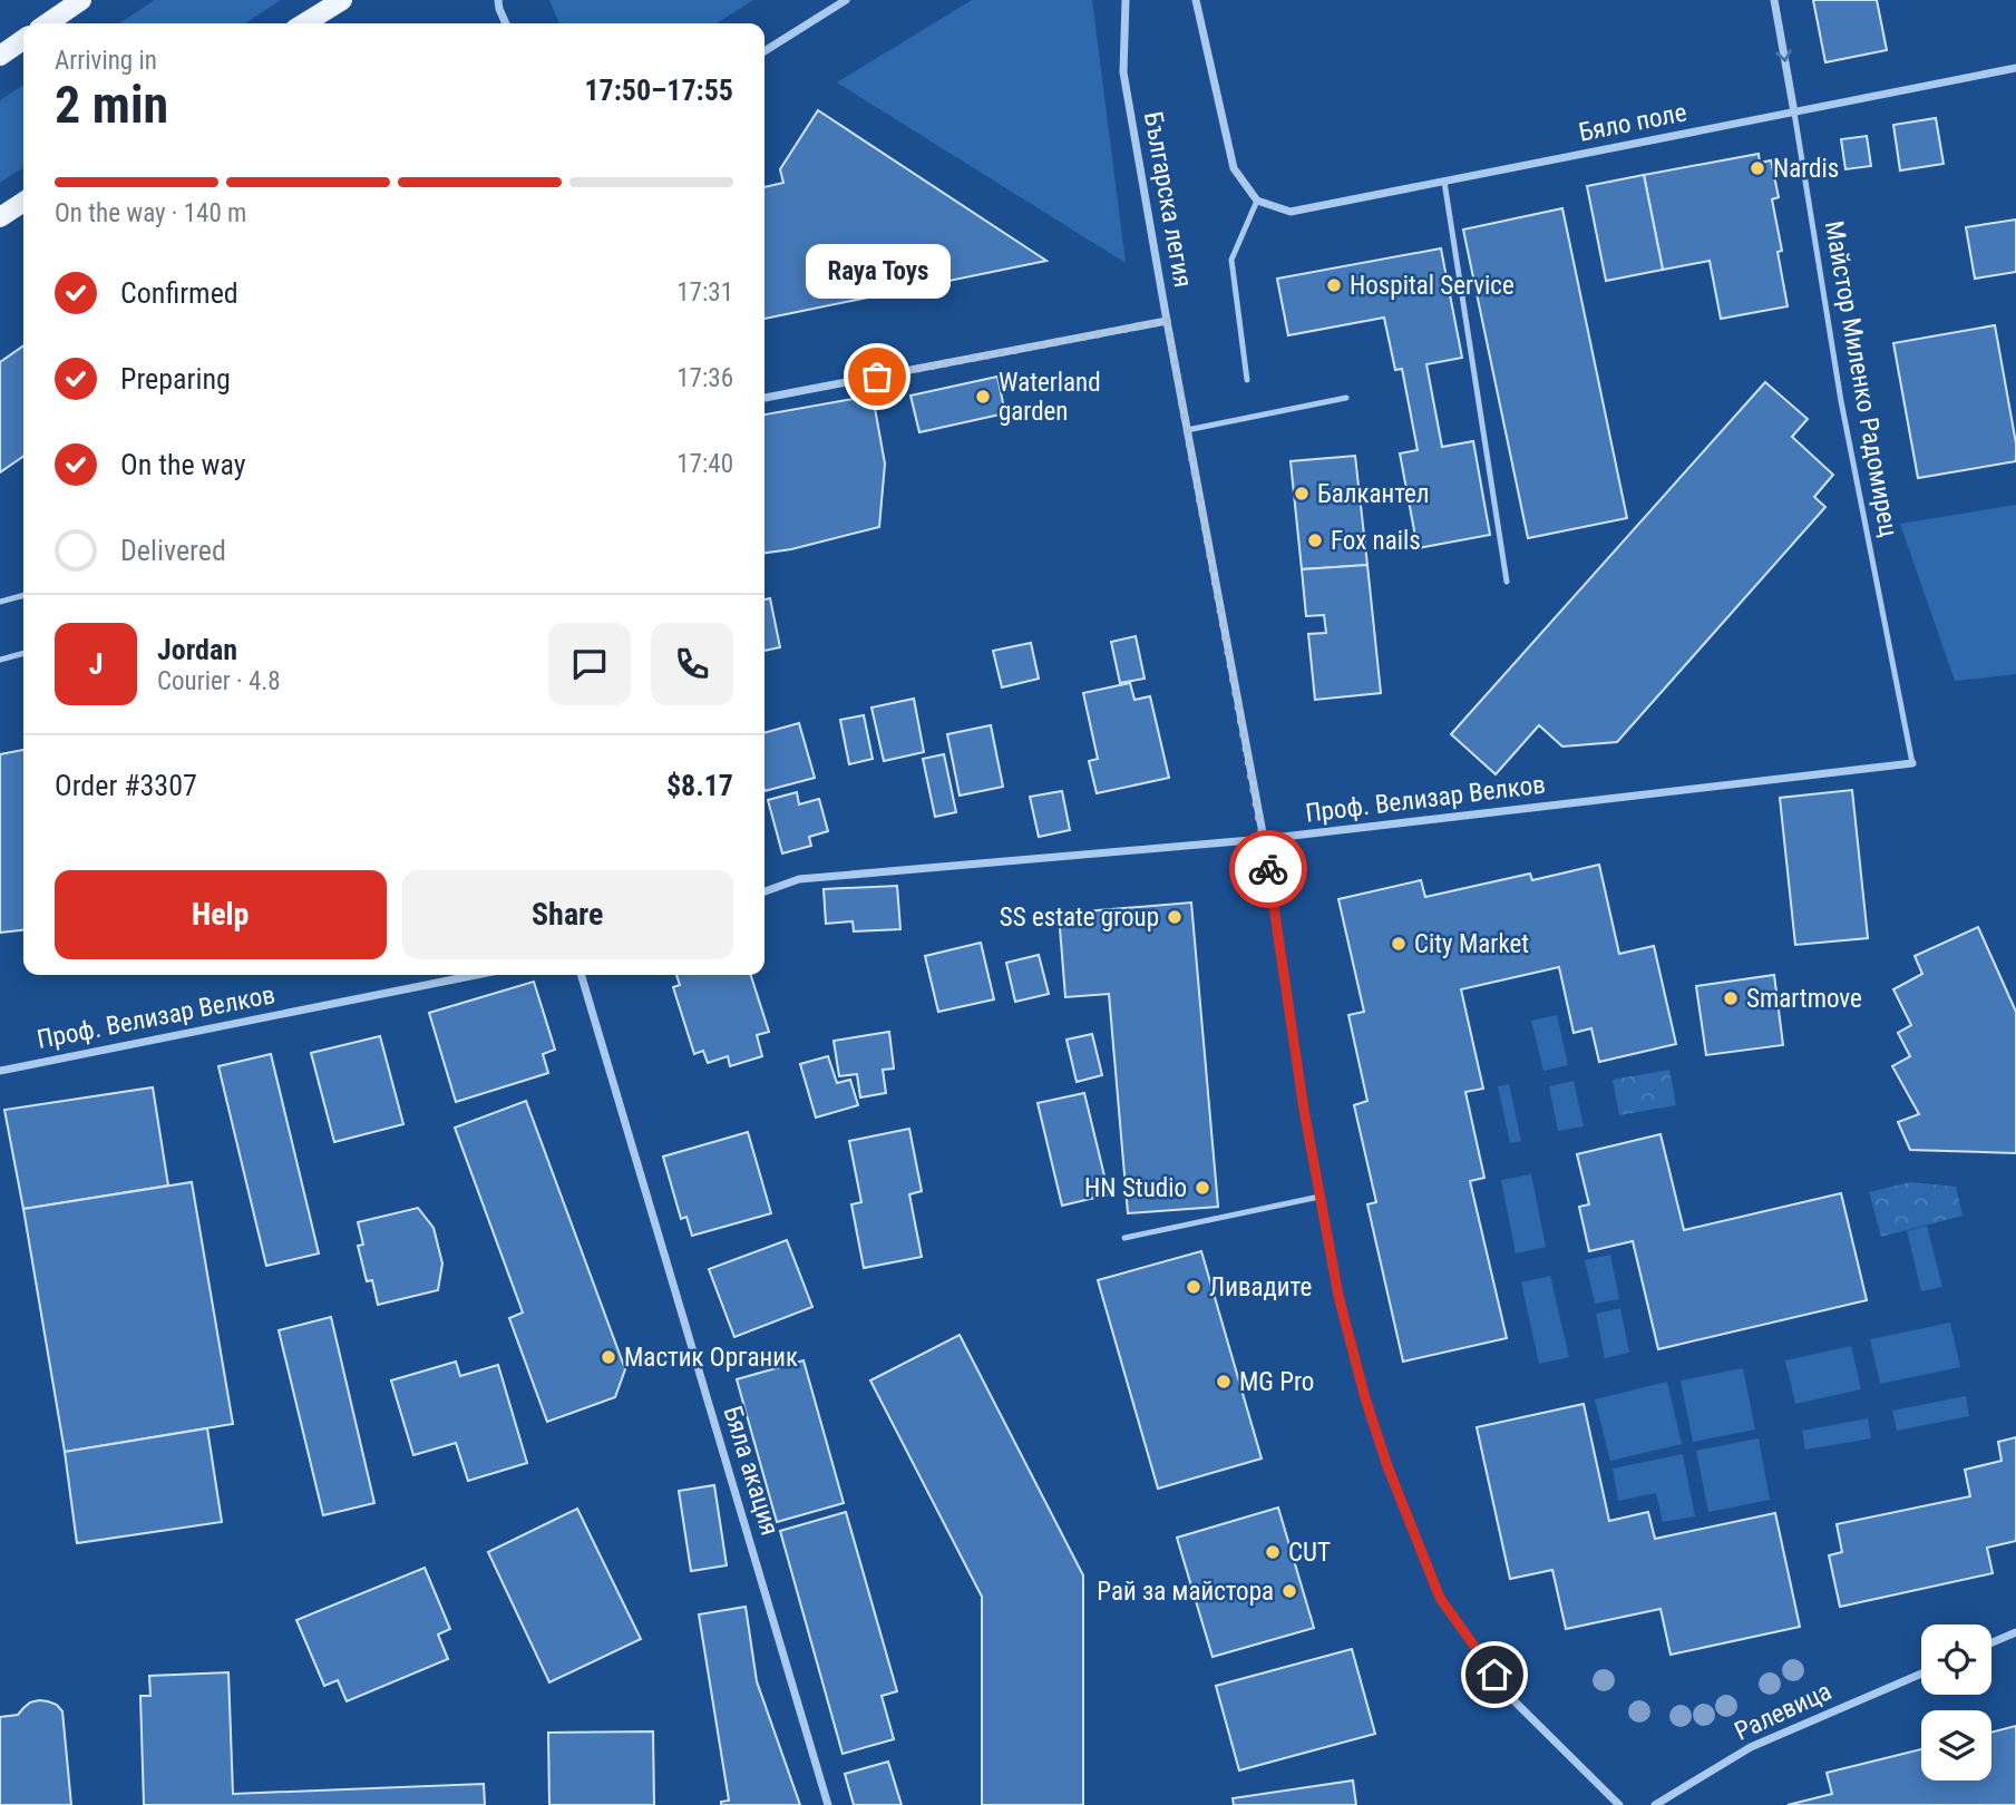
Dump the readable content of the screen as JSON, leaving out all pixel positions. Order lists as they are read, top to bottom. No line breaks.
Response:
{"streets":{"street":["Бяло поле","Българска легия","Майстор Миленко Радомирец","Проф. Велизар Велков","Бяла акация","Ралевица"]},"crossings":[["Бяло поле","Майстор Миленко Радомирец"],["Българска легия","Проф. Велизар Велков"],["Майстор Миленко Радомирец","Проф. Велизар Велков"]],"places":["Nardis","Hospital Service","Raya Toys","Waterland garden","Балкантел","Fox nails","SS estate group","City Market","Smartmove","HN Studio","Ливадите","Мастик Органик","MG Pro","CUT","Рай за майстора"],"page":{"heading":["2 min","Arriving in","17:50–17:55"],"panel":["Jordan","Courier · 4.8","Order #3307","$8.17"],"bar":"On the way · 140 m","bubble":"Raya Toys","list":[["Confirmed","17:31"],["Preparing","17:36"],["On the way","17:40"],"Delivered"],"round":"J","buttons":["Help","Share"]}}
